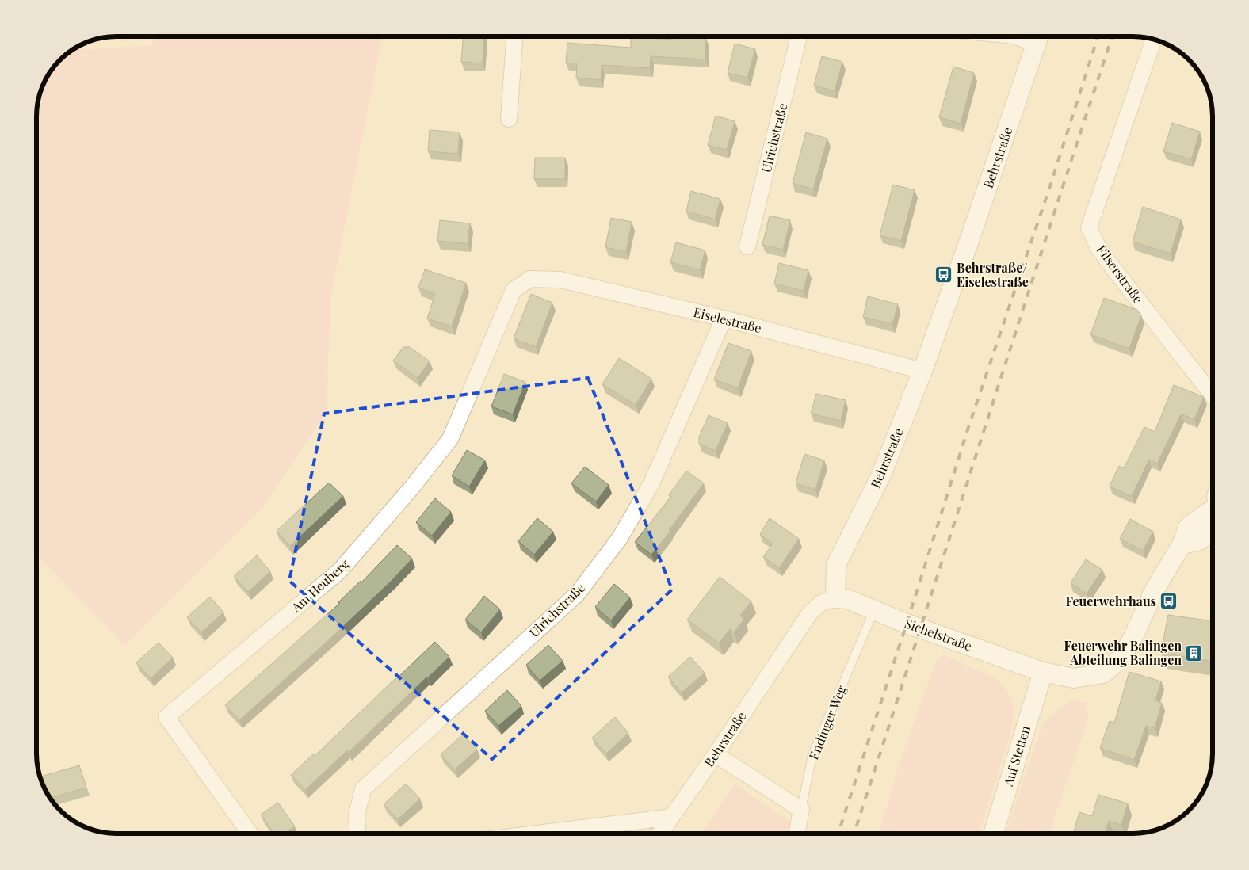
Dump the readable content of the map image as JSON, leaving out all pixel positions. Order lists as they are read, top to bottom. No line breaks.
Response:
{"streets":{"street":["Ulrichstraße","Behrstraße","Filserstraße","Eiselestraße","Am Heuberg","Sichelstraße","Endinger Weg","Auf Stetten"]},"crossings":[["Ulrichstraße","Eiselestraße"],["Behrstraße","Eiselestraße"],["Behrstraße","Sichelstraße"],["Eiselestraße","Am Heuberg"],["Sichelstraße","Endinger Weg"],["Sichelstraße","Auf Stetten"]],"places":{"bus stop":["Behrstraße/ Eiselestraße","Feuerwehrhaus"],"building":["Feuerwehr Balingen Abteilung Balingen"]}}
